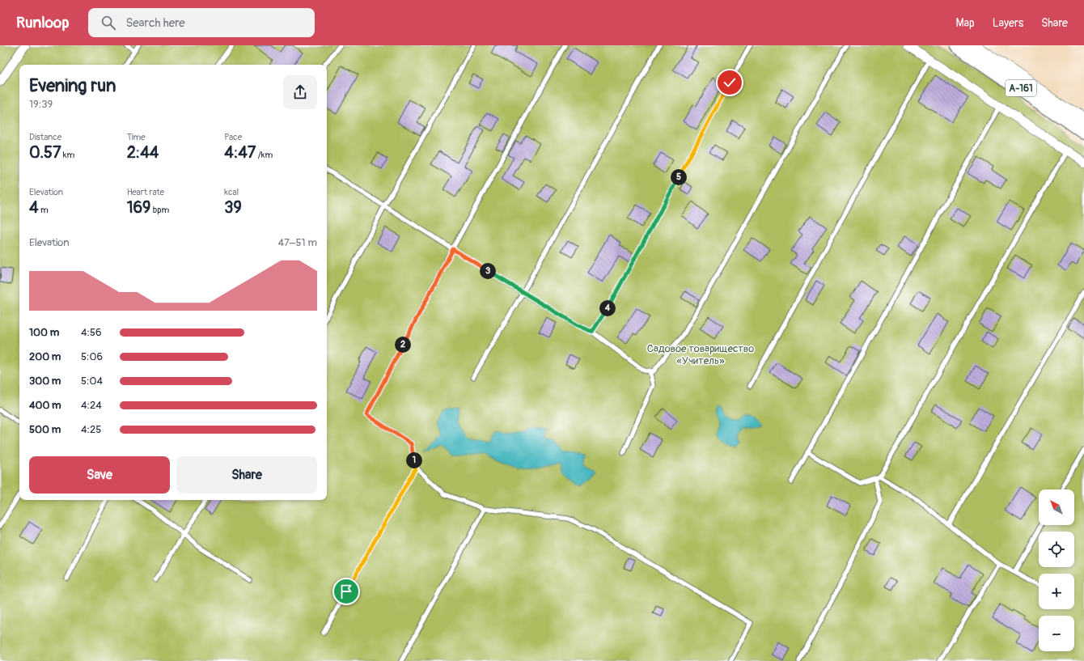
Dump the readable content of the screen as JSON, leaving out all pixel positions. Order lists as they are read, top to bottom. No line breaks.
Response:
{"streets":{"highway":["А-161"]},"parks":["Садовое товарищество «Учитель»"],"north":"top left","page":{"header":"Runloop","search":"Search here","nav":["Map","Layers","Share"],"heading":["Evening run","19:39"],"stats":[["Distance","0.57 km"],["Time","2:44"],["Pace","4:47 /km"],["Elevation","4 m"],["Heart rate","169 bpm"],["kcal","39"]],"pins":["5","3","4","2","1"],"chart":["Elevation","47–51 m"],"list":[{"name":"100 m","note":"4:56"},{"name":"200 m","note":"5:06"},{"name":"300 m","note":"5:04"},{"name":"400 m","note":"4:24"},{"name":"500 m","note":"4:25"}],"buttons":["Save","Share"],"map_buttons":["+","−"]}}
